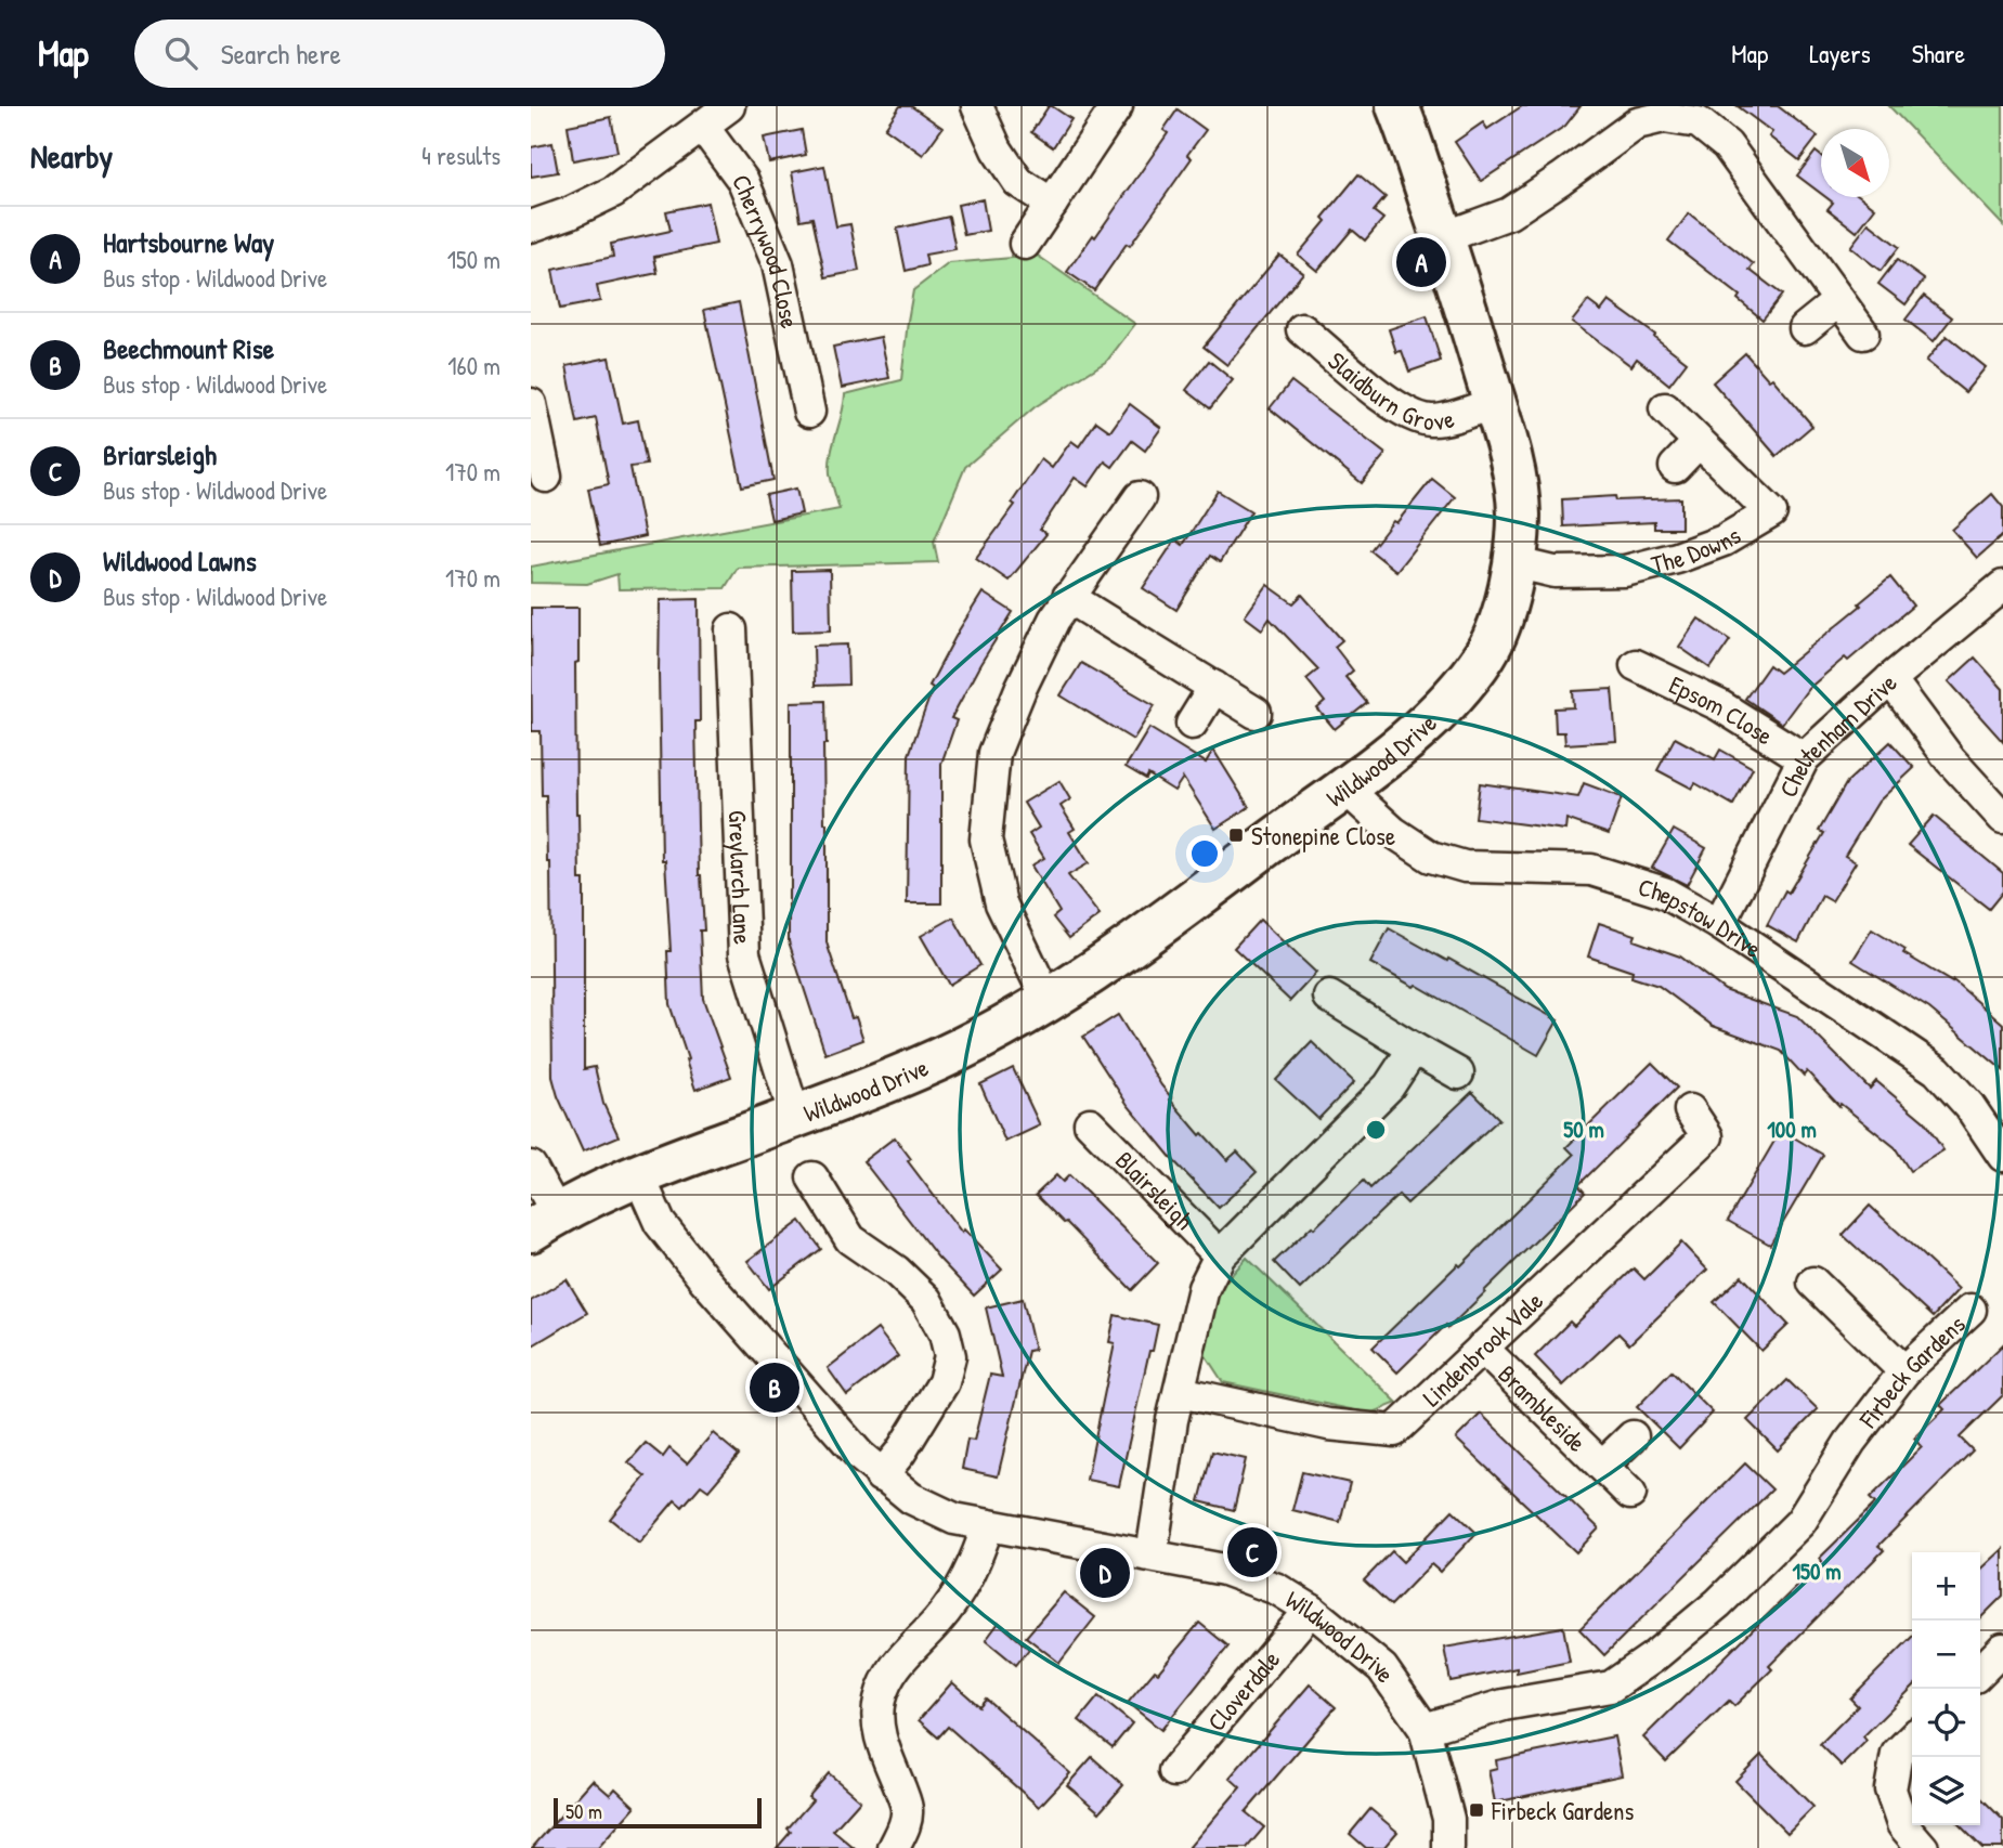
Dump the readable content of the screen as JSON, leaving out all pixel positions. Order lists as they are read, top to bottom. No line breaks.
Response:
{"streets":{"street":["Cherrywood Close","Slaidburn Grove","The Downs","Epsom Close","Cheltenham Drive","Wildwood Drive","Greylarch Lane","Chepstow Drive","Blairsleigh","Lindenbrook Vale","Firbeck Gardens","Brambleside","Cloverdale"]},"crossings":[["Slaidburn Grove","Wildwood Drive"],["The Downs","Wildwood Drive"],["Epsom Close","Cheltenham Drive"],["Cheltenham Drive","Chepstow Drive"],["Wildwood Drive","Greylarch Lane"],["Wildwood Drive","Chepstow Drive"],["Wildwood Drive","Firbeck Gardens"],["Wildwood Drive","Cloverdale"],["Lindenbrook Vale","Brambleside"]],"places":{"transit":["Stonepine Close","Firbeck Gardens"]},"scale_bar":"50 m","north":"bottom right","page":{"header":"Map","search":"Search here","nav":["Map","Layers","Share"],"heading":["Nearby","4 results"],"list":[{"mark":"A","name":"Hartsbourne Way","note":"Bus stop · Wildwood Drive","value":"150 m"},{"mark":"B","name":"Beechmount Rise","note":"Bus stop · Wildwood Drive","value":"160 m"},{"mark":"C","name":"Briarsleigh","note":"Bus stop · Wildwood Drive","value":"170 m"},{"mark":"D","name":"Wildwood Lawns","note":"Bus stop · Wildwood Drive","value":"170 m"}],"pins":["A","B","C","D"],"map_buttons":["+","−"],"scale":"50 m"},"rings":["50 m","100 m","150 m"]}
